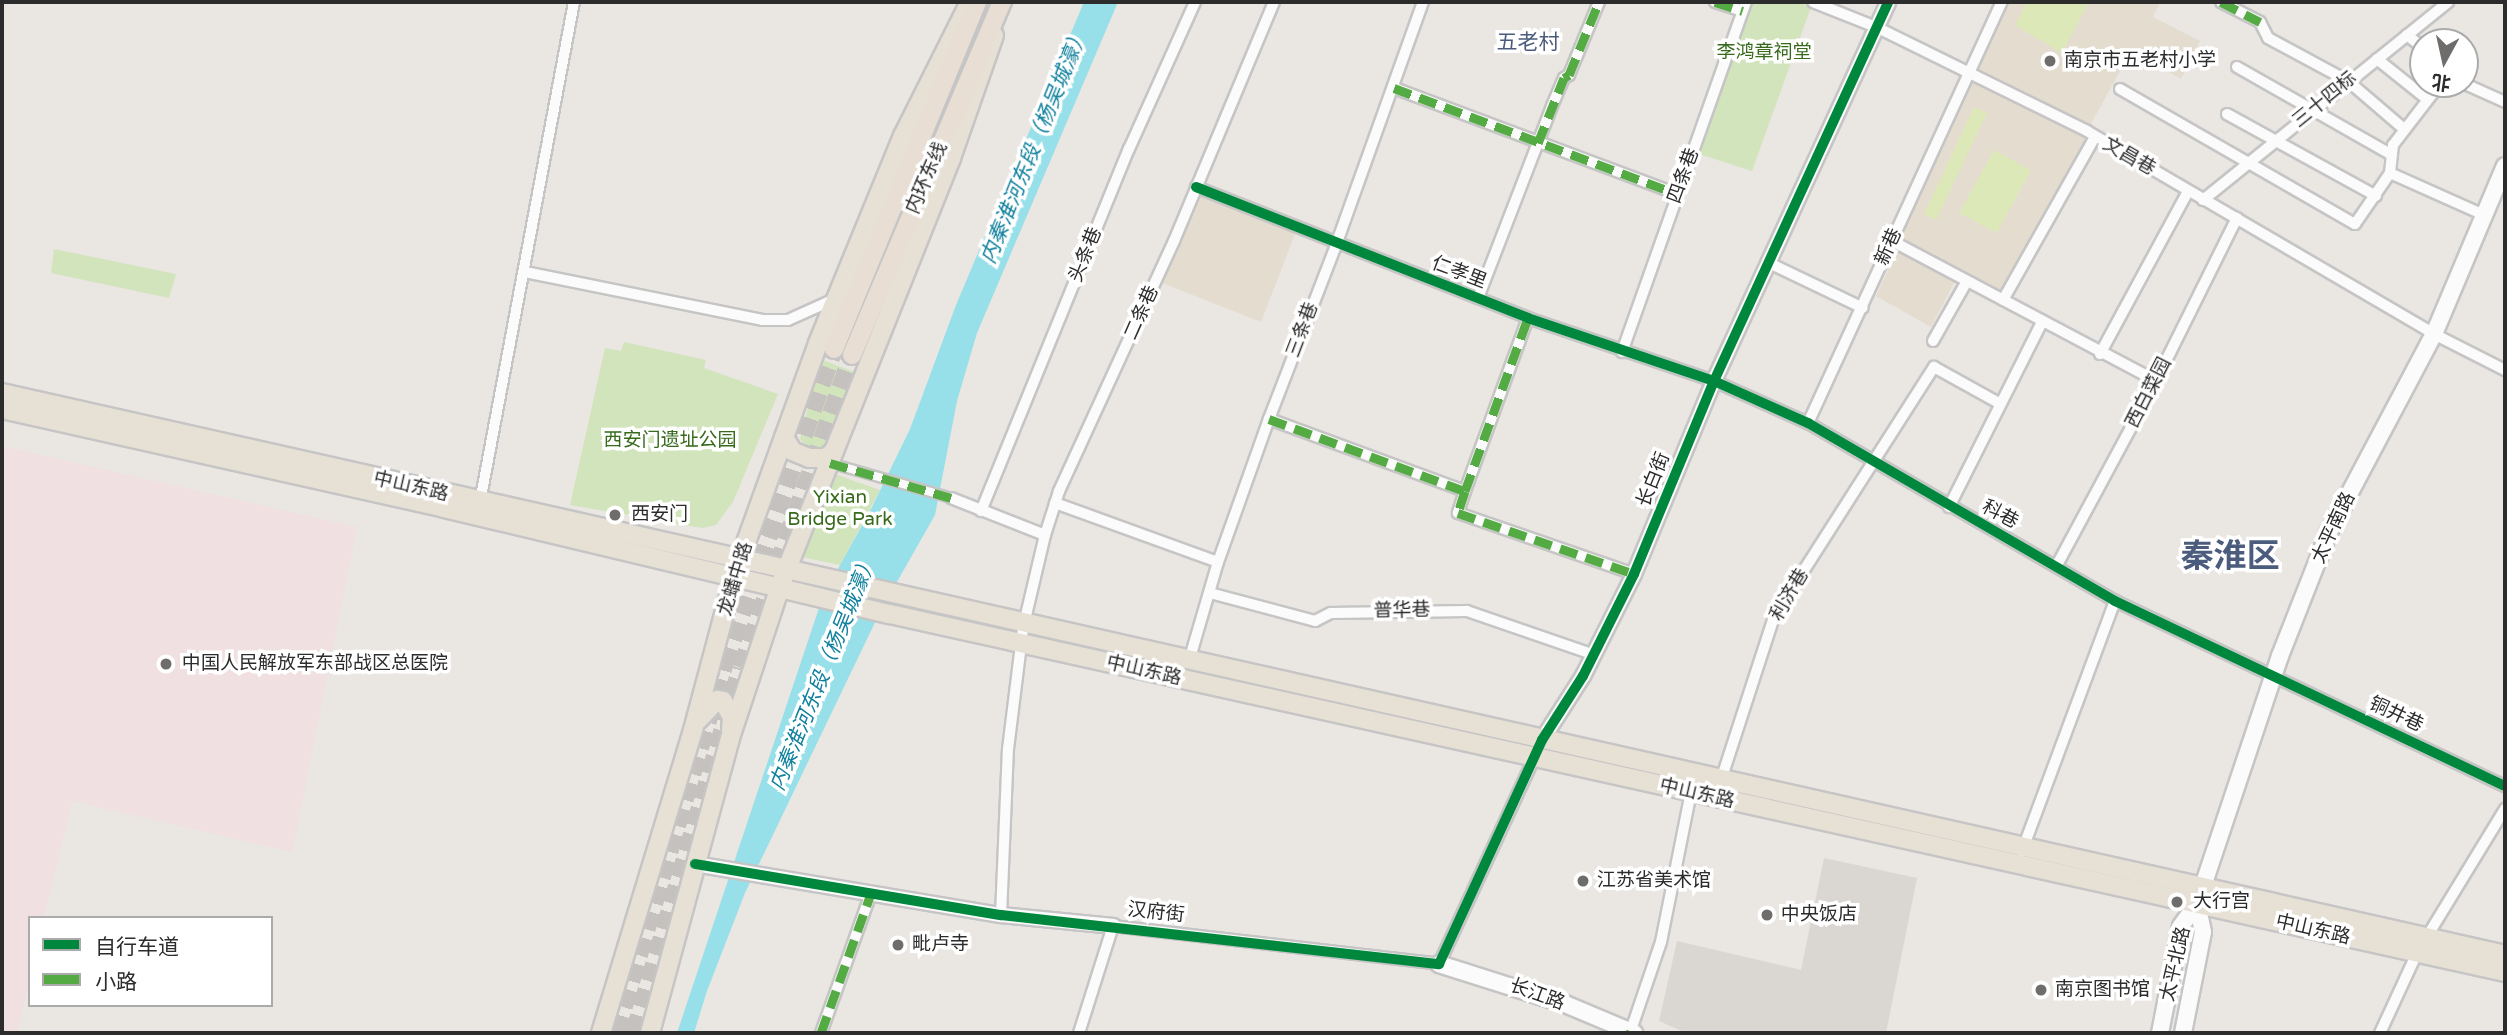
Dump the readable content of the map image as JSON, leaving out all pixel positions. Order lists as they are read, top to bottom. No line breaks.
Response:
{"streets":{"highway":["内环东线"],"main road":["中山东路","太平南路","龙蟠中路","太平北路","长江路"],"street":["三十四标","文昌巷","四条巷","新巷","头条巷","仁孝里","二条巷","三条巷","西白菜园","长白街","科巷","利济巷","普华巷","铜井巷","汉府街"]},"crossings":[["三十四标","文昌巷"],["文昌巷","新巷"],["文昌巷","西白菜园"],["文昌巷","长白街"],["文昌巷","太平南路"],["四条巷","仁孝里"],["新巷","科巷"],["仁孝里","二条巷"],["仁孝里","三条巷"],["仁孝里","长白街"],["仁孝里","科巷"],["二条巷","中山东路"],["二条巷","汉府街"],["三条巷","中山东路"],["三条巷","普华巷"],["西白菜园","科巷"],["长白街","中山东路"],["长白街","科巷"],["长白街","普华巷"],["长白街","汉府街"],["长白街","长江路"],["中山东路","太平南路"],["中山东路","龙蟠中路"],["中山东路","利济巷"],["中山东路","太平北路"],["科巷","太平南路"],["科巷","利济巷"],["科巷","铜井巷"],["太平南路","铜井巷"],["太平南路","太平北路"],["汉府街","长江路"]],"districts":["五老村","秦淮区"],"water":["内秦淮河东段（杨吴城濠）"],"parks":["李鸿章祠堂","西安门遗址公园","Yixian Bridge Park"],"places":["南京市五老村小学","西安门","中国人民解放军东部战区总医院","江苏省美术馆","大行宫","中央饭店","毗卢寺","南京图书馆"],"legend":["自行车道","小路"],"north":"bottom"}
